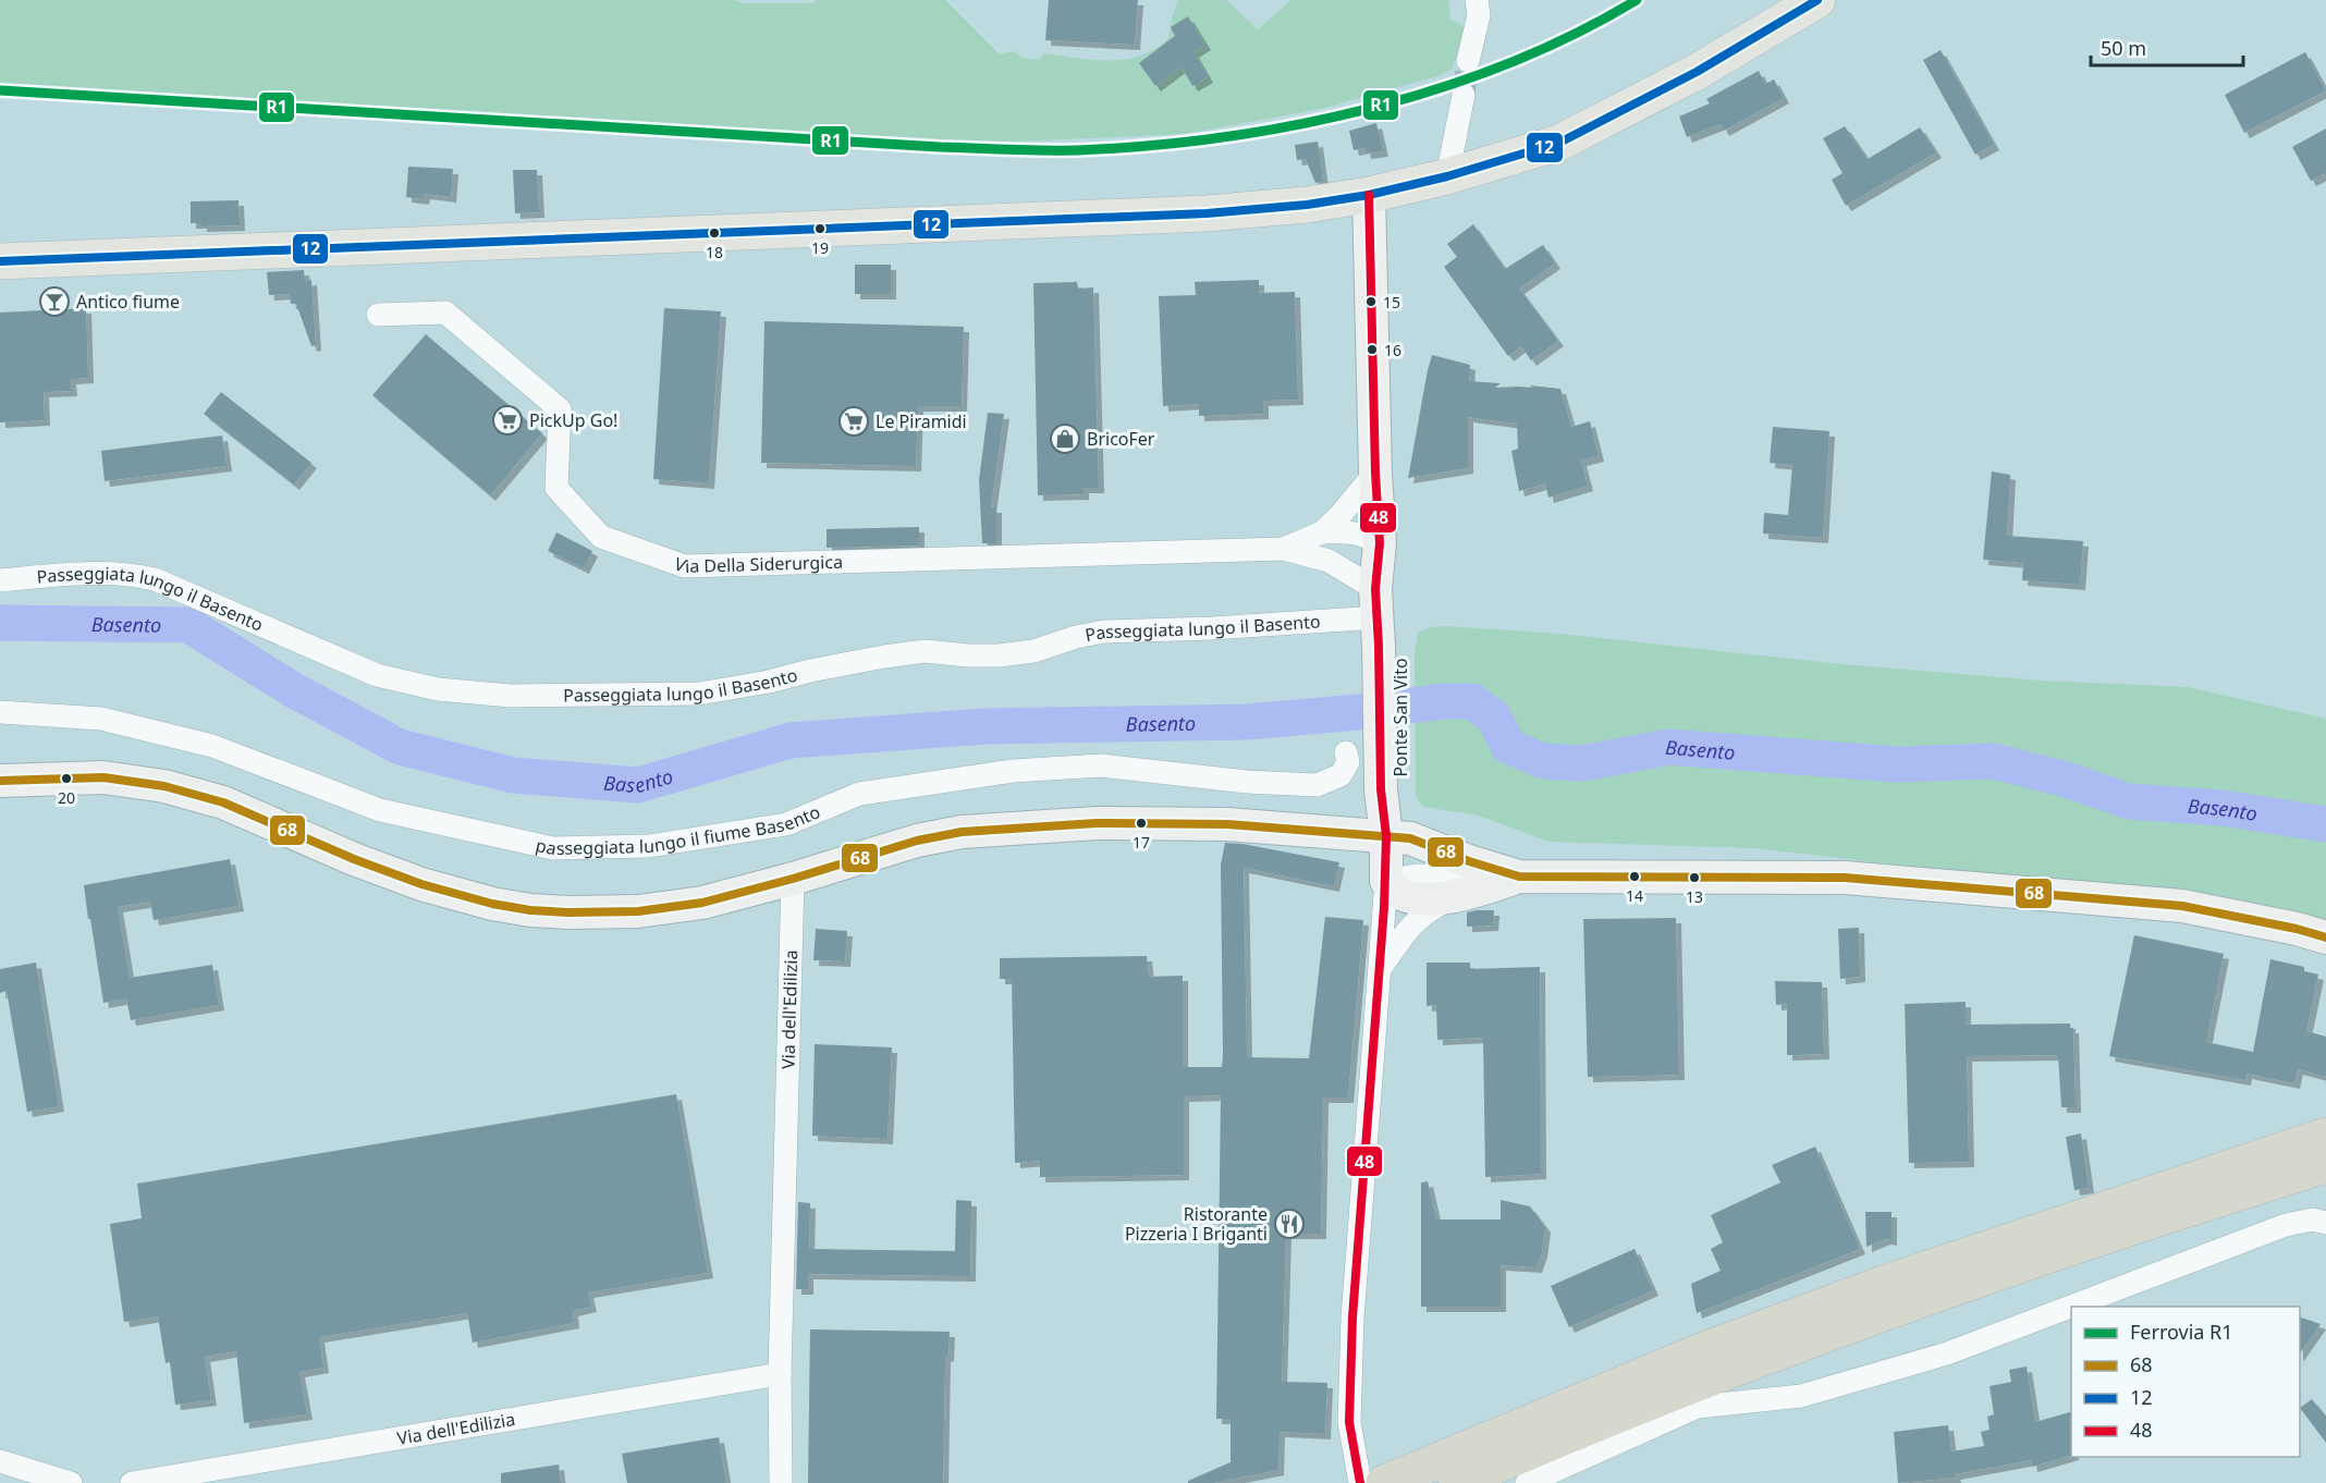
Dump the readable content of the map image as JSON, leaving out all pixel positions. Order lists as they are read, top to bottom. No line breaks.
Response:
{"streets":{"street":["Via Della Siderurgica","Passeggiata lungo il Basento","Ponte San Vito","passeggiata lungo il fiume Basento","Via dell'Edilizia"]},"crossings":[["Via Della Siderurgica","Passeggiata lungo il Basento"],["Via Della Siderurgica","Ponte San Vito"],["Passeggiata lungo il Basento","Ponte San Vito"]],"water":["Basento"],"places":{"other":["19","18","15","16","20","17","14","13"],"bar":["Antico fiume"],"supermarket":["PickUp Go!","Le Piramidi"],"shop":["BricoFer"],"restaurant":["Ristorante Pizzeria I Briganti"]},"lines":["rail line R1","transit line 12","transit line 48","transit line 68"],"legend":["Ferrovia R1","68","12","48"],"scale_bar":"50 m"}
